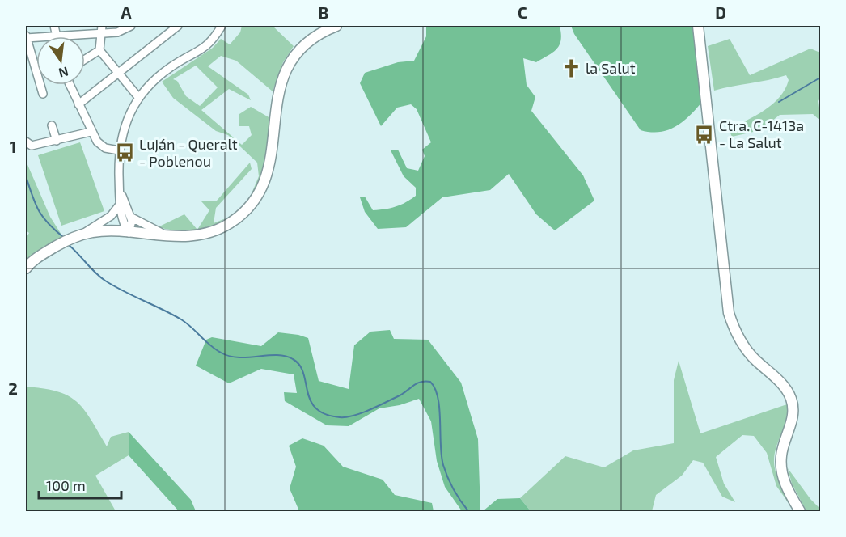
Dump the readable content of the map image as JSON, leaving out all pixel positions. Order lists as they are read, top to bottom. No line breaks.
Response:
{"places":{"church":["la Salut"],"bus stop":["Ctra. C-1413a - La Salut","Luján - Queralt - Poblenou"]},"scale_bar":"100 m","north":"bottom","grid":{"columns":["A","B","C","D"],"rows":["1","2"]}}
